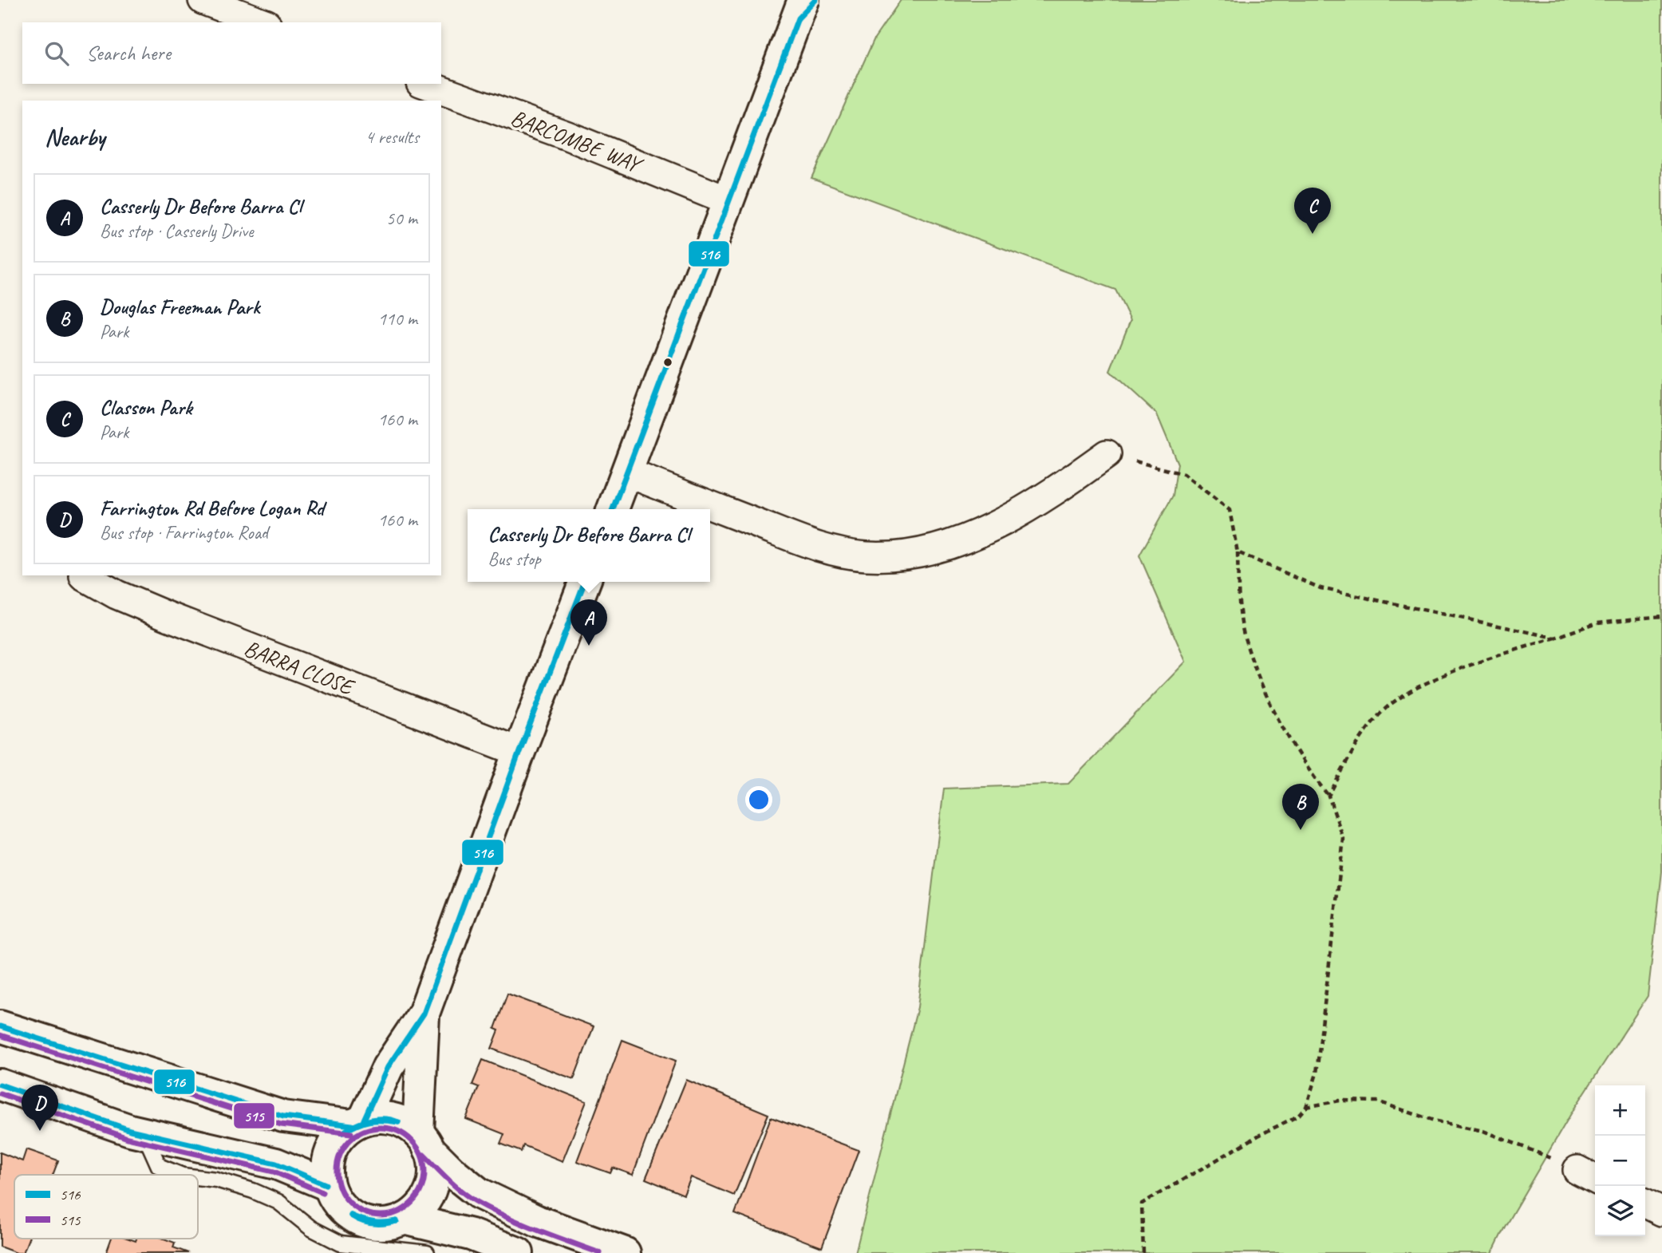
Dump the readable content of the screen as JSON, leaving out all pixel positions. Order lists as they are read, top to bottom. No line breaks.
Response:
{"streets":{"street":["BARCOMBE WAY","BARRA CLOSE"]},"lines":["transit line 516","transit line 515"],"legend":["516","515"],"page":{"search":"Search here","heading":["Nearby","4 results"],"list":[{"mark":"A","name":"Casserly Dr Before Barra Cl","note":"Bus stop · Casserly Drive","value":"50 m"},{"mark":"B","name":"Douglas Freeman Park","note":"Park","value":"110 m"},{"mark":"C","name":"Classon Park","note":"Park","value":"160 m"},{"mark":"D","name":"Farrington Rd Before Logan Rd","note":"Bus stop · Farrington Road","value":"160 m"}],"pins":["C","A","B","D"],"popup":["Casserly Dr Before Barra Cl","Bus stop"],"map_buttons":["+","−"]}}
